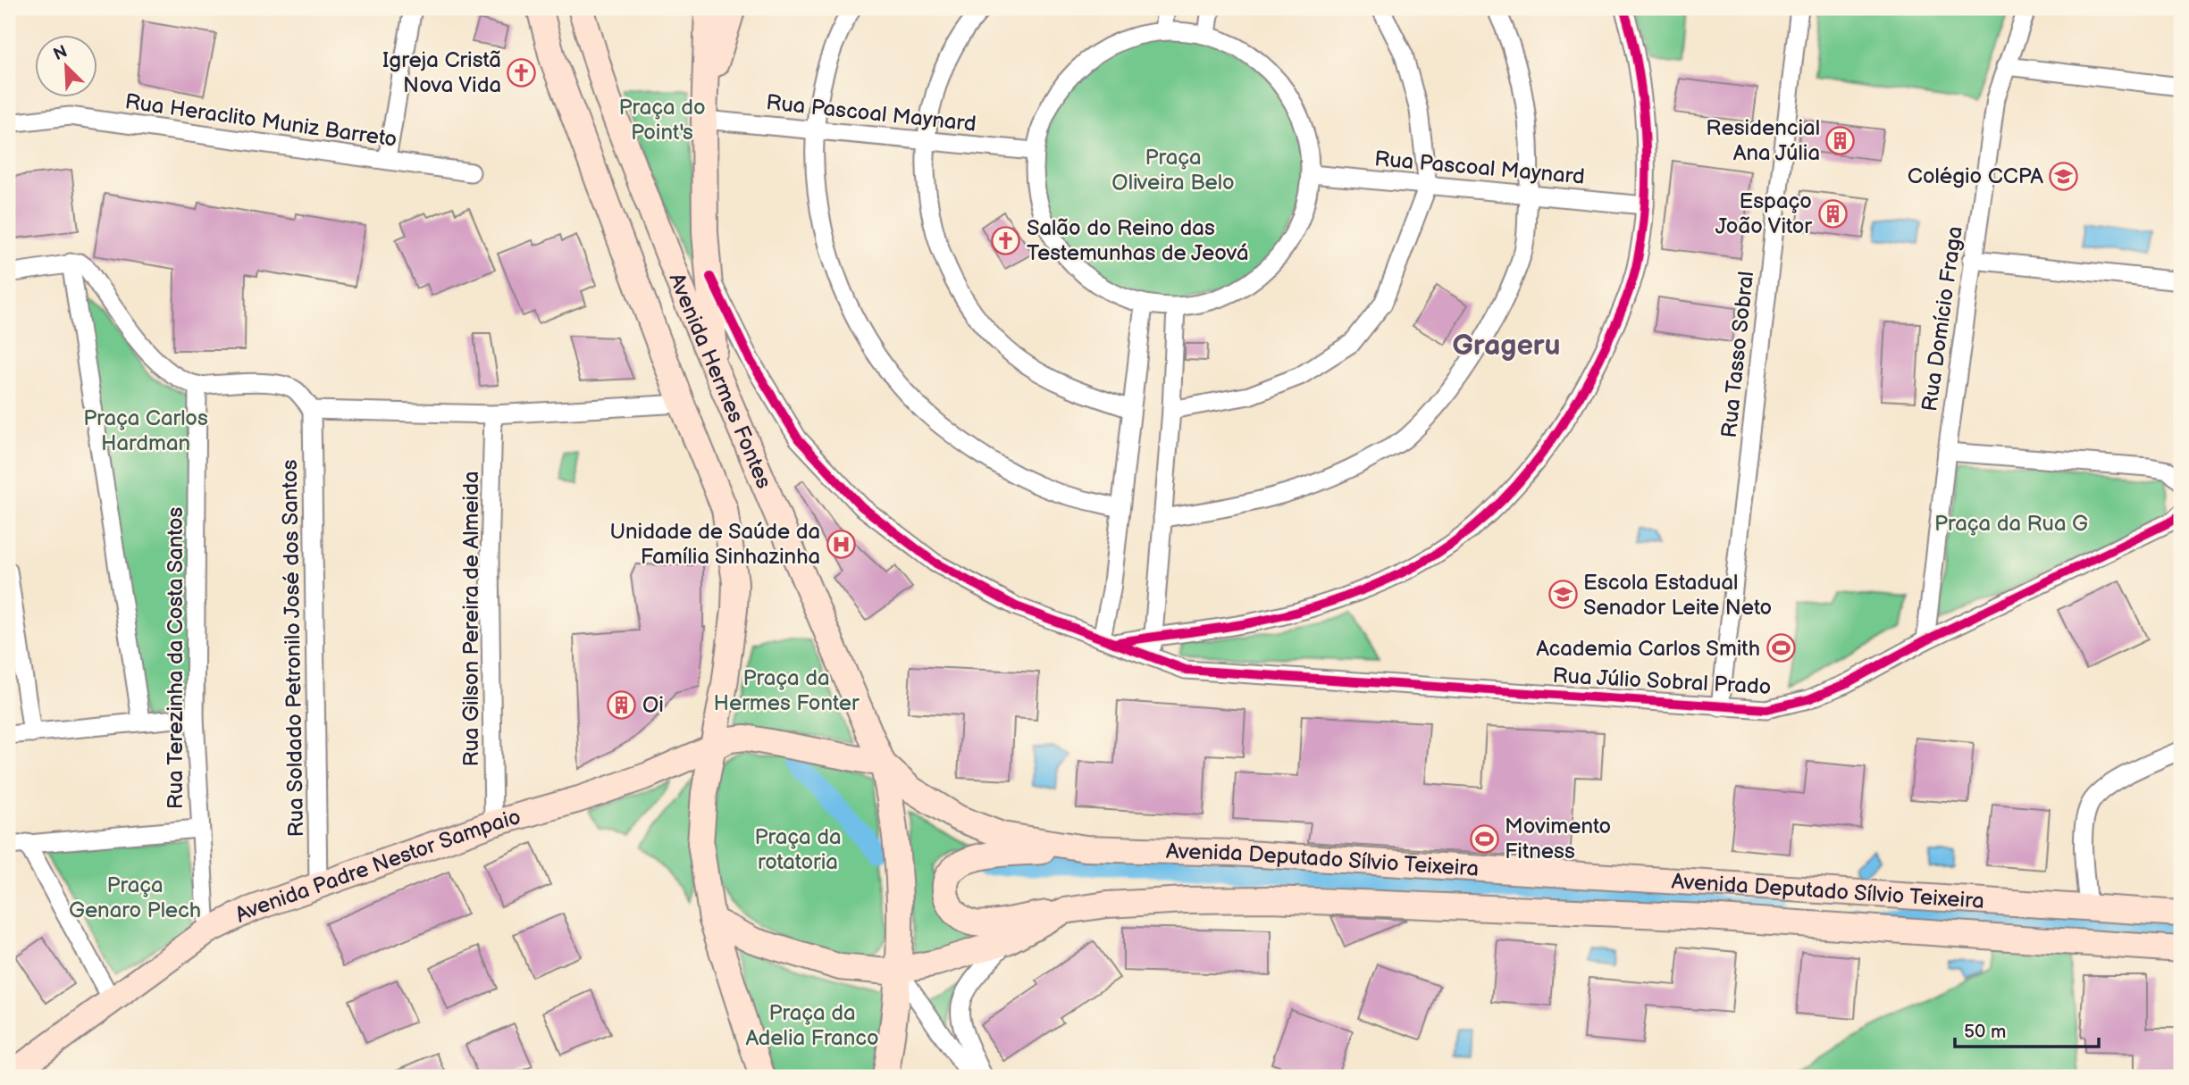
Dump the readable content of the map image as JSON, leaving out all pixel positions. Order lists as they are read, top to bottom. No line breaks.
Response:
{"streets":{"main road":["Avenida Hermes Fontes","Avenida Deputado Sílvio Teixeira","Avenida Padre Nestor Sampaio"],"street":["Rua Pascoal Maynard","Rua Heraclito Muniz Barreto","Rua Domício Fraga","Rua Tasso Sobral","Rua Gilson Pereira de Almeida","Rua Soldado Petronilo José dos Santos","Rua Terezinha da Costa Santos","Rua Júlio Sobral Prado"]},"crossings":[["Rua Domício Fraga","Rua Júlio Sobral Prado"],["Rua Tasso Sobral","Rua Júlio Sobral Prado"],["Avenida Hermes Fontes","Avenida Deputado Sílvio Teixeira"],["Avenida Hermes Fontes","Avenida Padre Nestor Sampaio"],["Rua Gilson Pereira de Almeida","Avenida Padre Nestor Sampaio"],["Rua Soldado Petronilo José dos Santos","Avenida Padre Nestor Sampaio"],["Rua Terezinha da Costa Santos","Avenida Padre Nestor Sampaio"]],"districts":["Grageru"],"parks":["Praça do Point's","Praça Oliveira Belo","Praça Carlos Hardman","Praça da Rua G","Praça da Hermes Fonter","Praça da rotatoria","Praça Genaro Plech","Praça da Adelia Franco"],"places":{"church":["Igreja Cristã Nova Vida","Salão do Reino das Testemunhas de Jeová"],"building":["Residencial Ana Júlia","Espaço João Vitor","Oi"],"school or university":["Colégio CCPA","Escola Estadual Senador Leite Neto"],"hospital":["Unidade de Saúde da Família Sinhazinha"],"sports":["Academia Carlos Smith","Movimento Fitness"]},"scale_bar":"50 m","north":"top left"}
